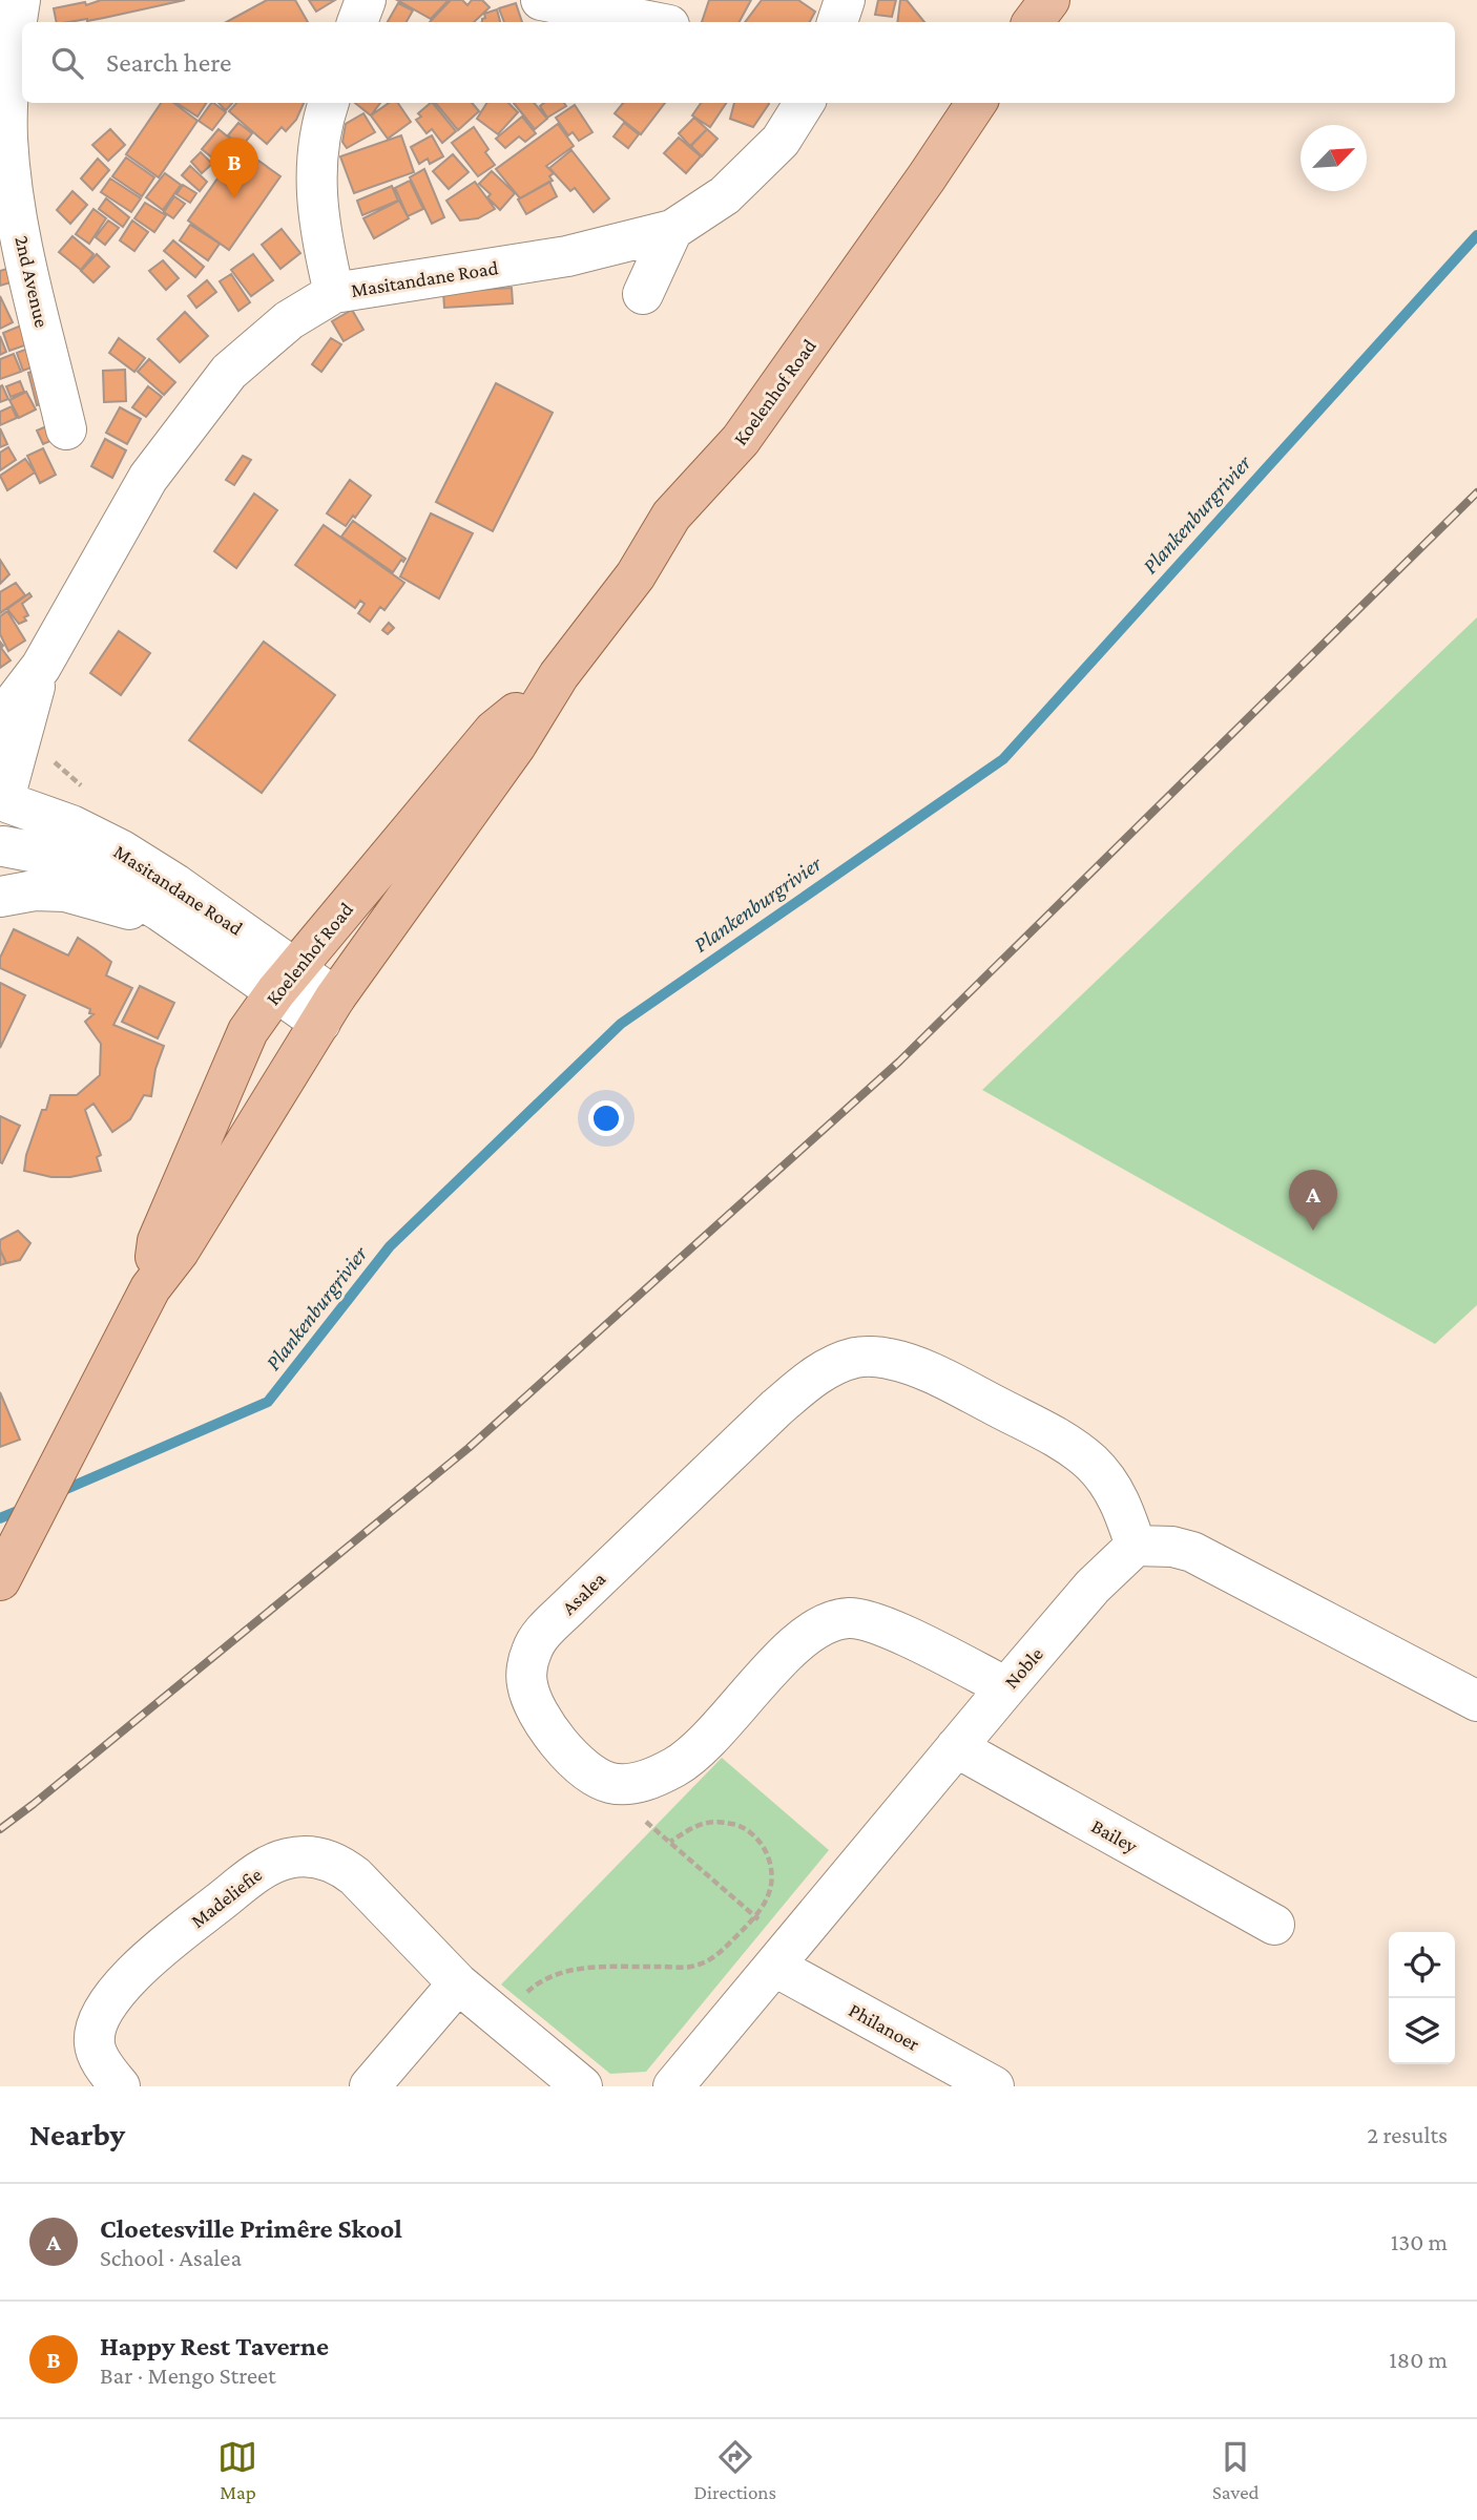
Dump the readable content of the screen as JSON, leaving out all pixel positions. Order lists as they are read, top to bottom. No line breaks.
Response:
{"streets":{"main road":["Koelenhof Road"],"street":["Masitandane Road","2nd Avenue","Asalea","Noble","Bailey","Madeliefie","Philanoer"]},"crossings":[["Masitandane Road","Koelenhof Road"],["Asalea","Noble"],["Noble","Bailey"],["Noble","Philanoer"]],"water":["Plankenburgrivier"],"north":"top right","page":{"search":"Search here","pins":["B","A"],"heading":["Nearby","2 results"],"list":[{"mark":"A","name":"Cloetesville Primêre Skool","note":"School · Asalea","value":"130 m"},{"mark":"B","name":"Happy Rest Taverne","note":"Bar · Mengo Street","value":"180 m"}],"nav":["Map","Directions","Saved"]}}
